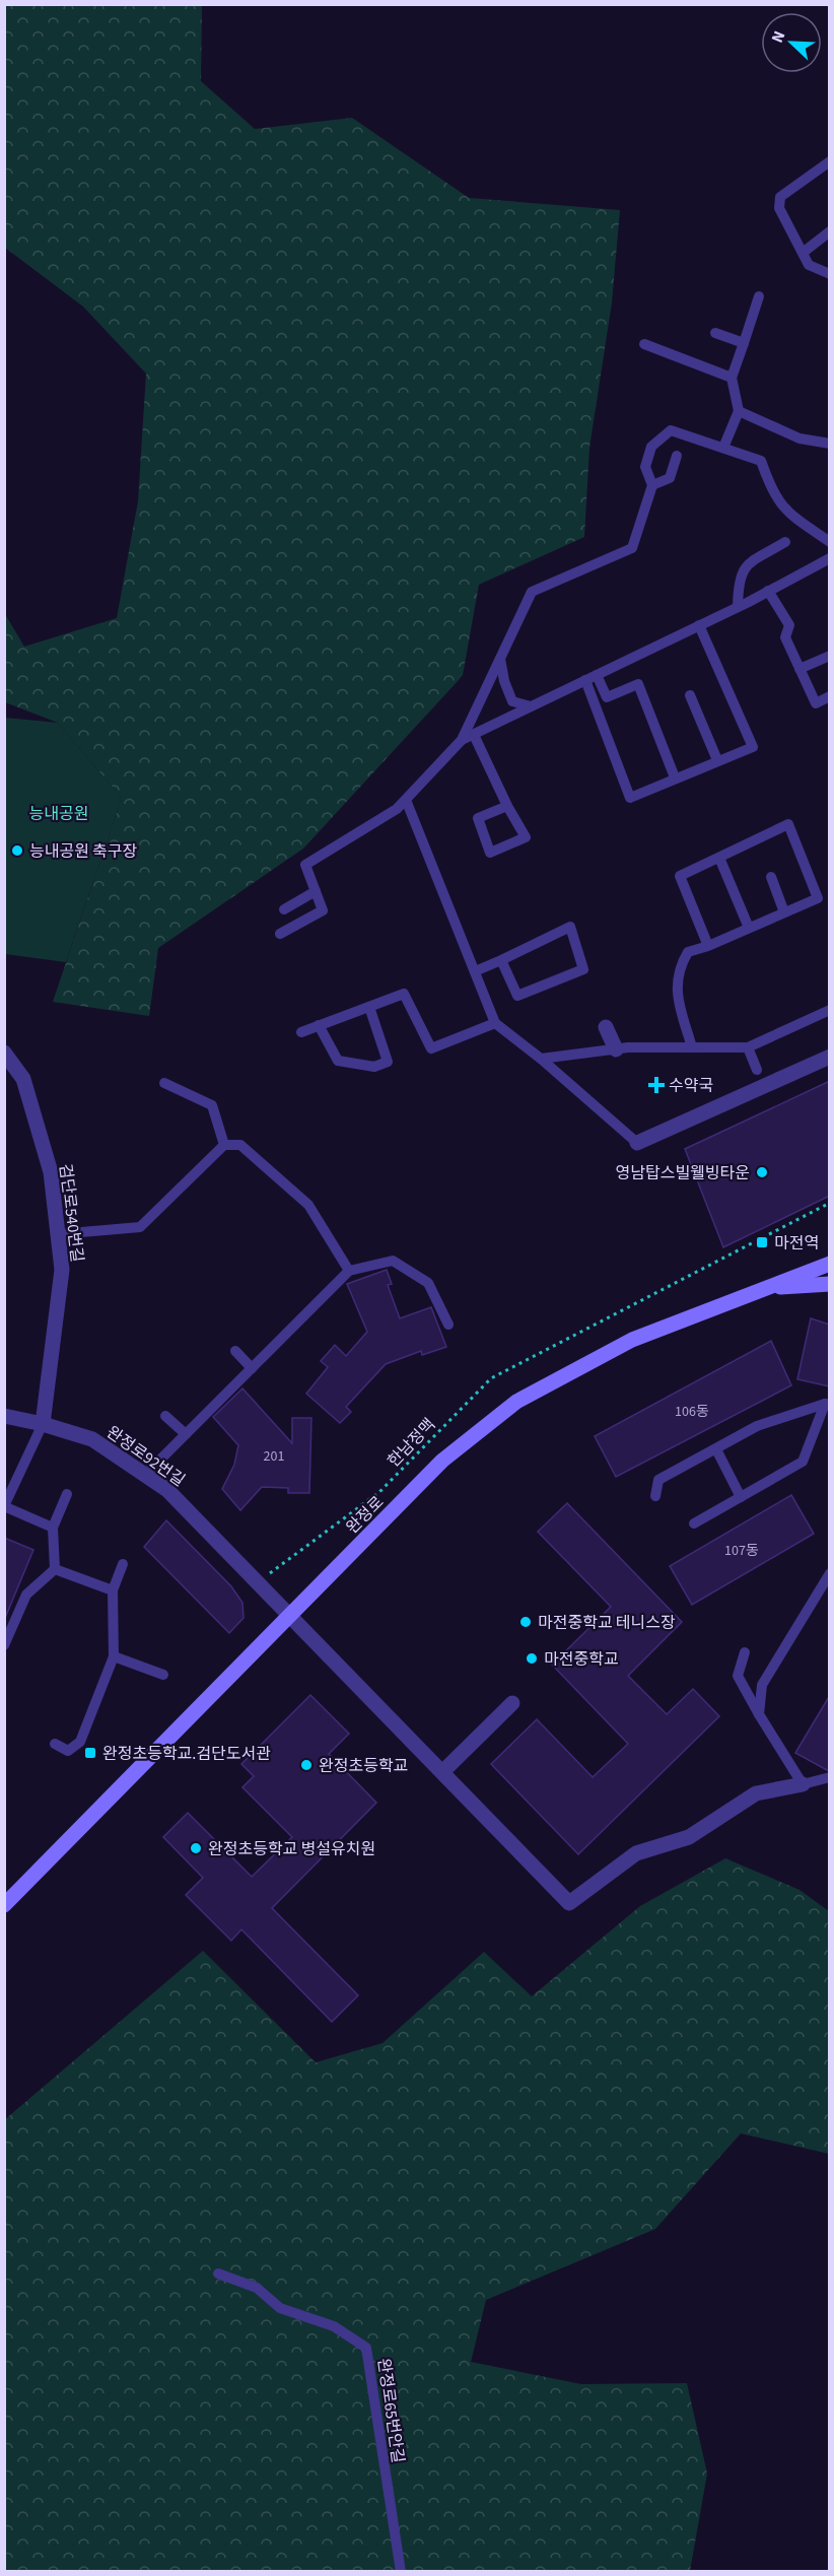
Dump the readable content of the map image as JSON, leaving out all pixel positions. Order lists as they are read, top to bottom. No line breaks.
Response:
{"streets":{"main road":["완정로"],"street":["검단로540번길","완정로92번길"],"lane":["완정로65번안길"],"path":["한남정맥"]},"crossings":[["검단로540번길","완정로92번길"],["완정로92번길","완정로"]],"parks":["능내공원"],"places":{"other":["능내공원 축구장","영남탑스빌웰빙타운","마전중학교 테니스장","마전중학교","완정초등학교","완정초등학교 병설유치원"],"health":["수약국"],"transit":["마전역","완정초등학교.검단도서관"]},"house_numbers":["106동","201","107동"],"north":"top left"}
